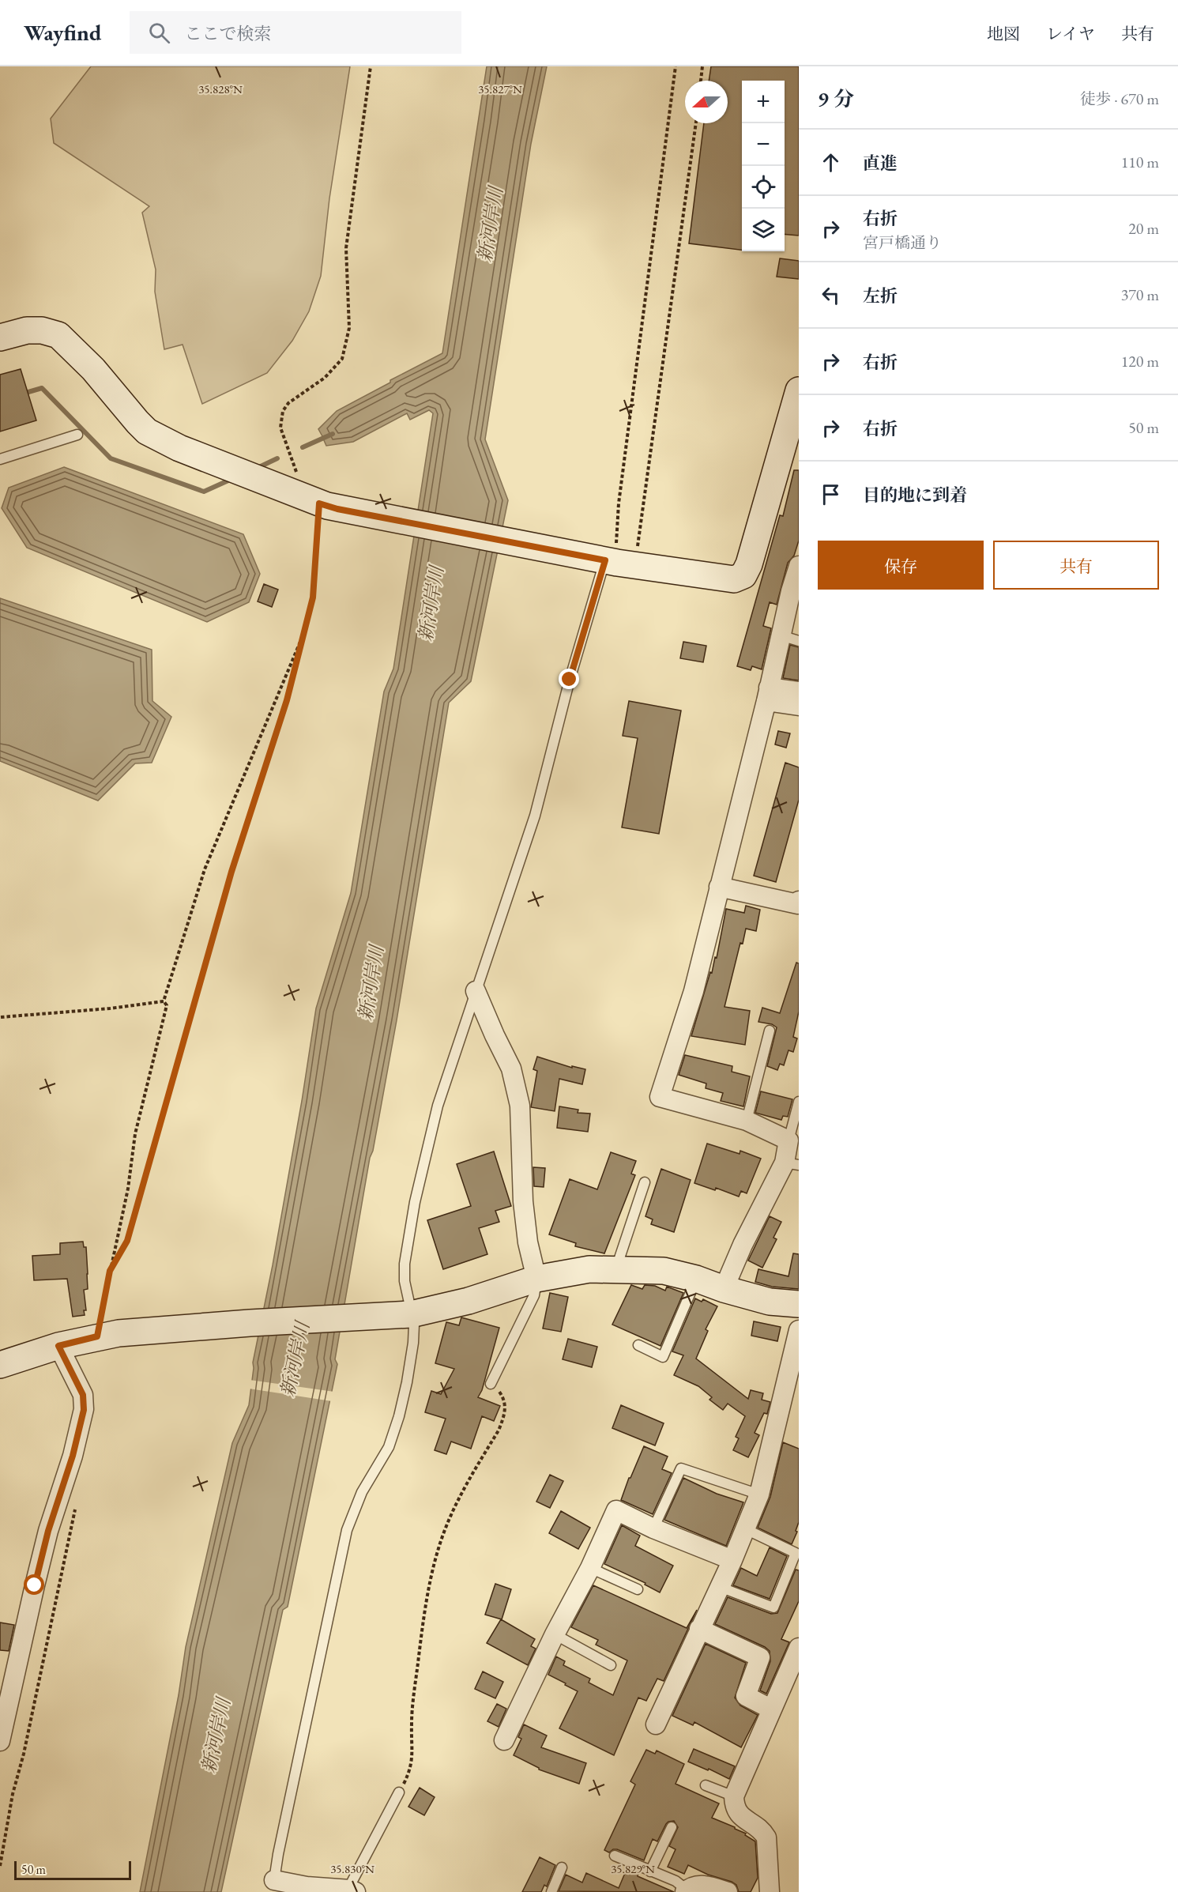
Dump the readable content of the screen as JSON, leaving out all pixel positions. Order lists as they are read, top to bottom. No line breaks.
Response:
{"water":["新河岸川"],"scale_bar":"50 m","north":"left","page":{"header":"Wayfind","search":"ここで検索","nav":["地図","レイヤ","共有"],"heading":["9 分","徒歩 · 670 m"],"map_buttons":["+","−"],"list":[["直進","110 m"],["右折","宮戸橋通り","20 m"],["左折","370 m"],["右折","120 m"],["右折","50 m"],"目的地に到着"],"buttons":["保存","共有"],"scale":"50 m"},"coordinates":["35.828°N","35.827°N","35.830°N","35.829°N"]}
